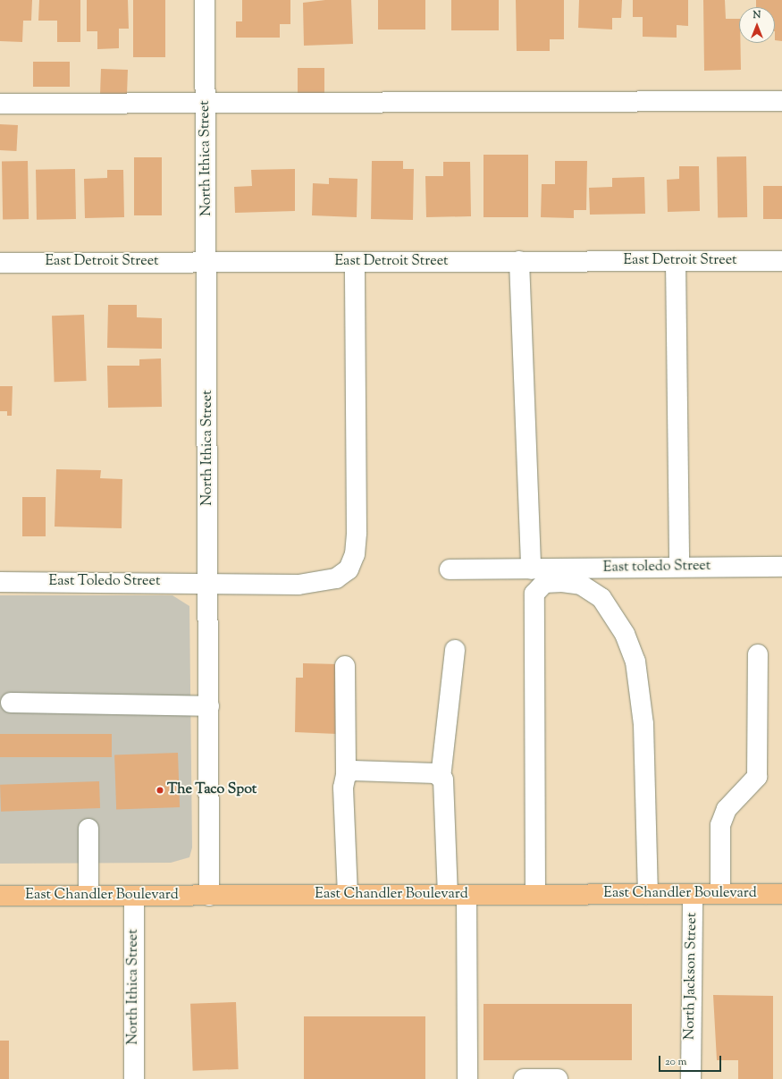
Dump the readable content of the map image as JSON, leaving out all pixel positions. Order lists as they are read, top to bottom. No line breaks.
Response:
{"streets":{"main road":["East Chandler Boulevard"],"street":["North Ithica Street","East Detroit Street","East toledo Street","East Toledo Street","North Jackson Street"]},"crossings":[["North Ithica Street","East Detroit Street"],["North Ithica Street","East Toledo Street"],["North Ithica Street","East Chandler Boulevard"],["East Detroit Street","East Toledo Street"],["East Chandler Boulevard","North Jackson Street"]],"places":["The Taco Spot"],"scale_bar":"20 m","north":"top"}
